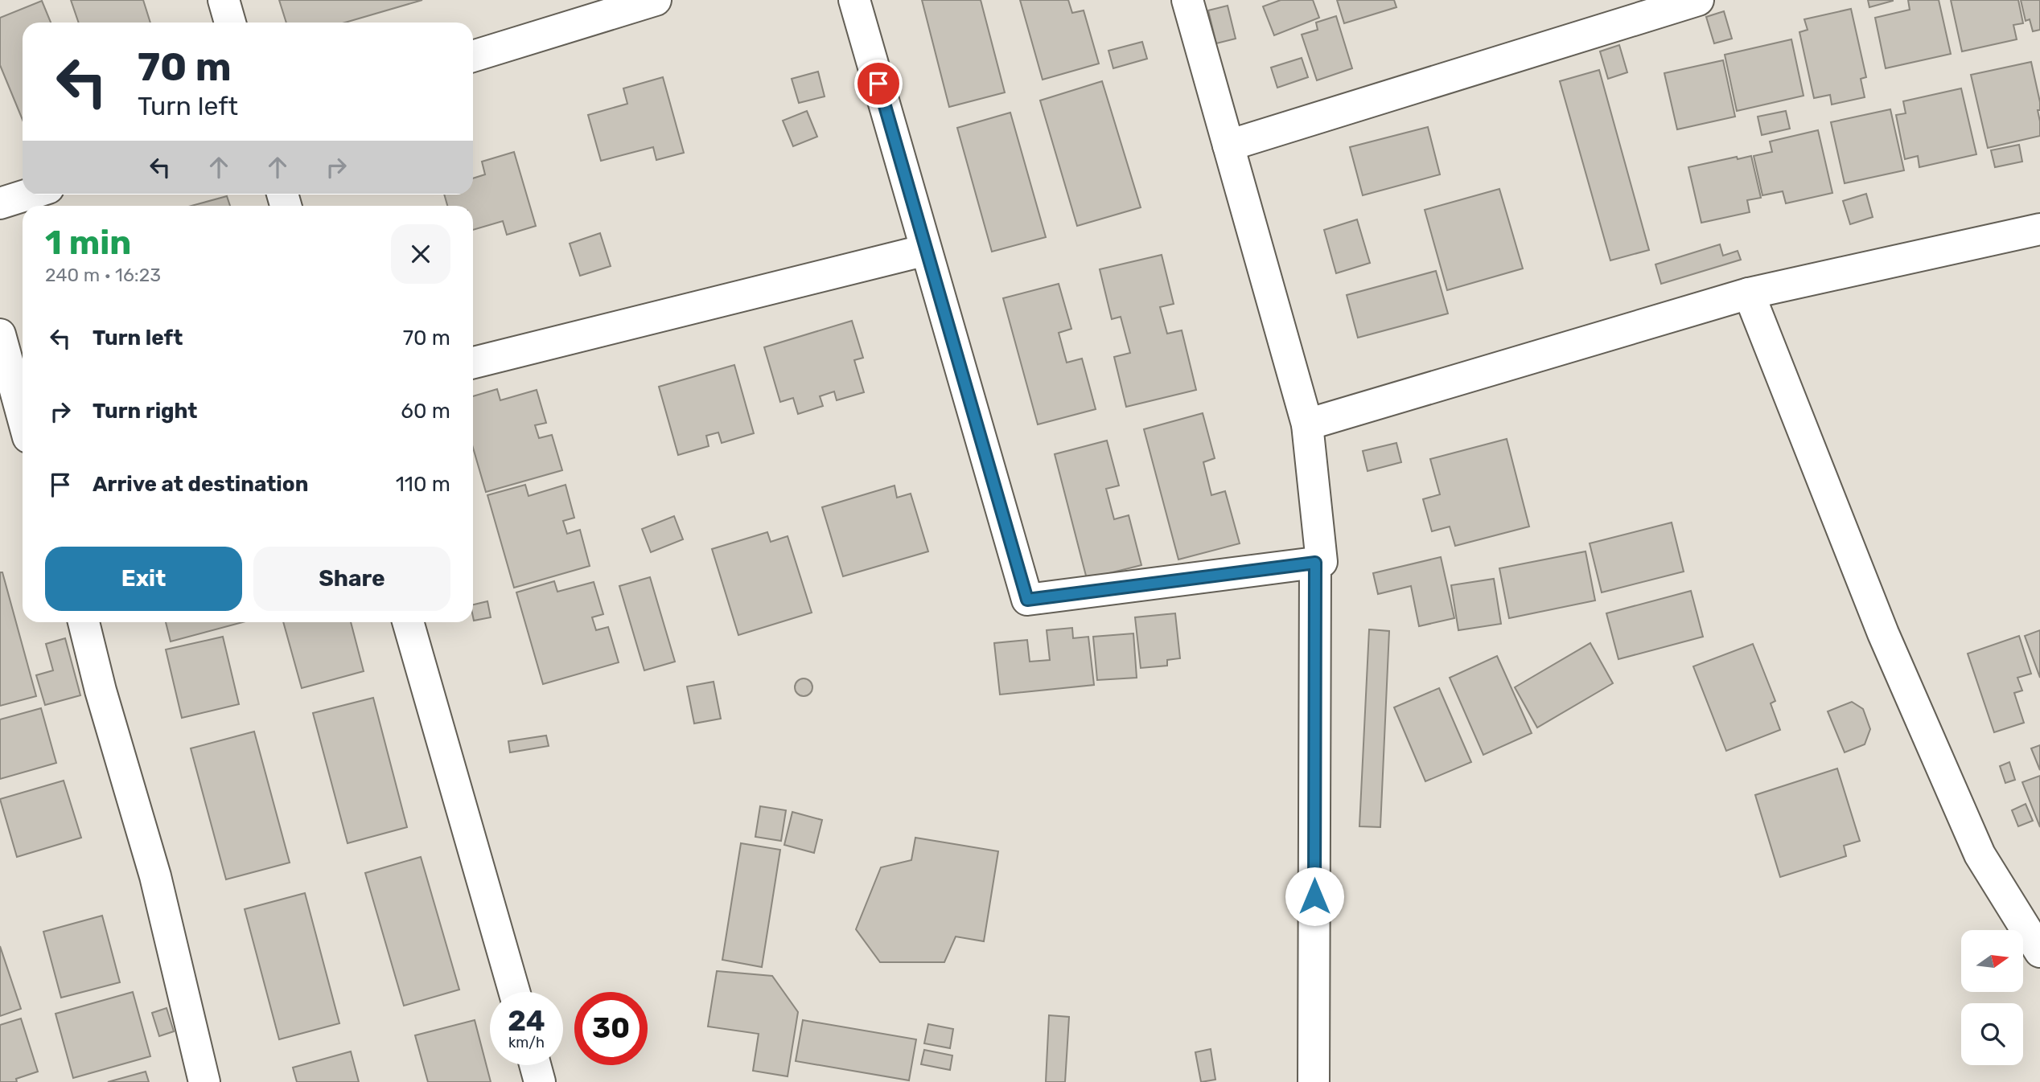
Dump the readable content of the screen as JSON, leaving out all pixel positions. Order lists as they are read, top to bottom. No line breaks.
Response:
{"north":"right","page":{"turn":["70 m","Turn left"],"heading":["1 min","240 m · 16:23"],"list":[{"name":"Turn left","value":"70 m"},{"name":"Turn right","value":"60 m"},{"name":"Arrive at destination","value":"110 m"}],"buttons":["Exit","Share"],"speed":"24 km/h","limit":"30"}}
